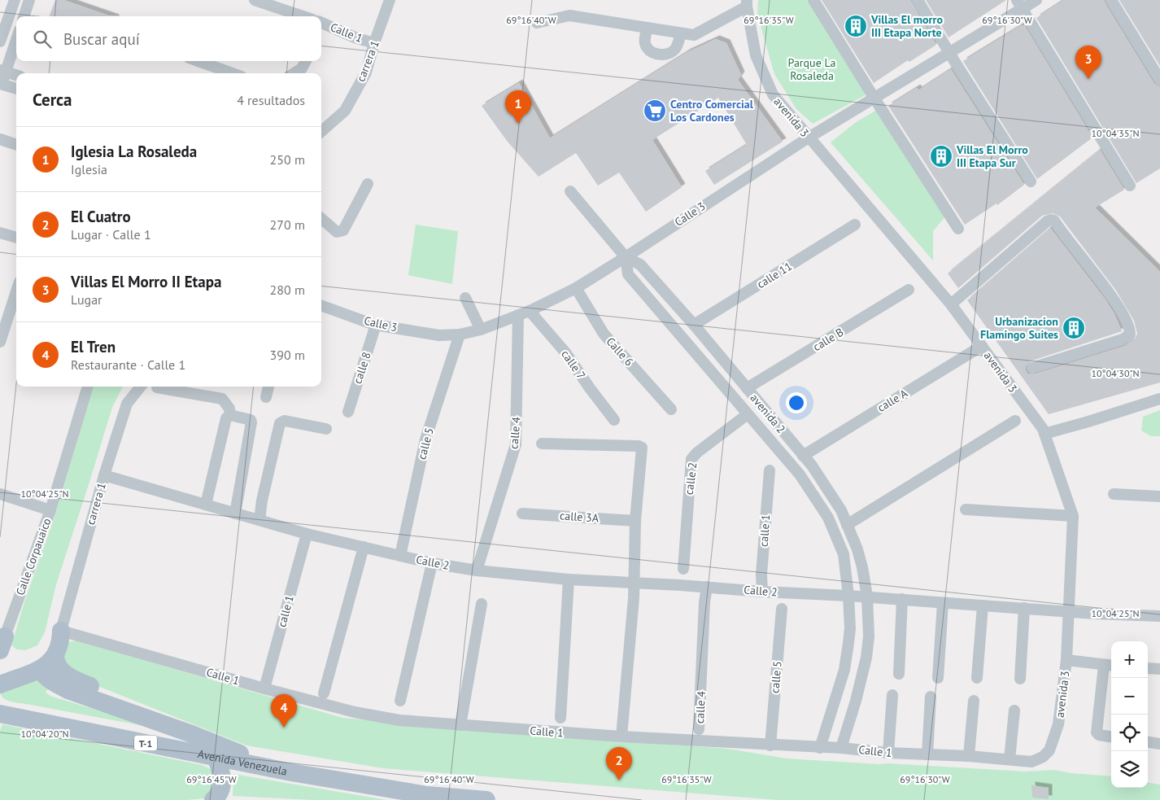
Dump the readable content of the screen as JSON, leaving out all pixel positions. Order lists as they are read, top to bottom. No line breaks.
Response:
{"streets":{"main road":["T-1","Avenida Venezuela"],"street":["Calle 1","carrera 1","avenida 3","Calle 3","calle 11","calle B","Calle 6","calle 7","calle 8","calle A","avenida 2","calle 4","calle 5","calle 2","calle 3A","calle 1","Calle Corpauaico","Calle 2"]},"crossings":[["Calle 1","carrera 1"],["Calle 1","avenida 3"],["Calle 1","avenida 2"],["Calle 1","calle 5"],["Calle 1","calle 1"],["Calle 1","Calle 2"],["carrera 1","Calle 2"],["avenida 3","Calle 3"],["avenida 3","calle A"],["avenida 3","Calle 2"],["Calle 3","Calle 6"],["Calle 3","calle 7"],["Calle 3","calle 8"],["Calle 3","avenida 2"],["Calle 3","calle 4"],["Calle 3","calle 5"],["calle 11","avenida 2"],["calle B","avenida 2"],["calle A","avenida 2"],["avenida 2","Calle 2"],["calle 4","Calle 2"],["calle 5","Calle 2"],["calle 1","Calle 2"]],"parks":["Parque La Rosaleda"],"places":{"building":["Villas El morro III Etapa Norte","Villas El Morro III Etapa Sur","Urbanizacion Flamingo Suites"],"supermarket":["Centro Comercial Los Cardones"]},"page":{"search":"Buscar aquí","pins":["3","1","4","2"],"heading":["Cerca","4 resultados"],"list":[{"mark":"1","name":"Iglesia La Rosaleda","note":"Iglesia","value":"250 m"},{"mark":"2","name":"El Cuatro","note":"Lugar · Calle 1","value":"270 m"},{"mark":"3","name":"Villas El Morro II Etapa","note":"Lugar","value":"280 m"},{"mark":"4","name":"El Tren","note":"Restaurante · Calle 1","value":"390 m"}],"map_buttons":["+","−"]},"coordinates":["69°16'40\"W","69°16'35\"W","69°16'30\"W","10°04'35\"N","10°04'30\"N","10°04'25\"N","10°04'20\"N","69°16'45\"W"]}
